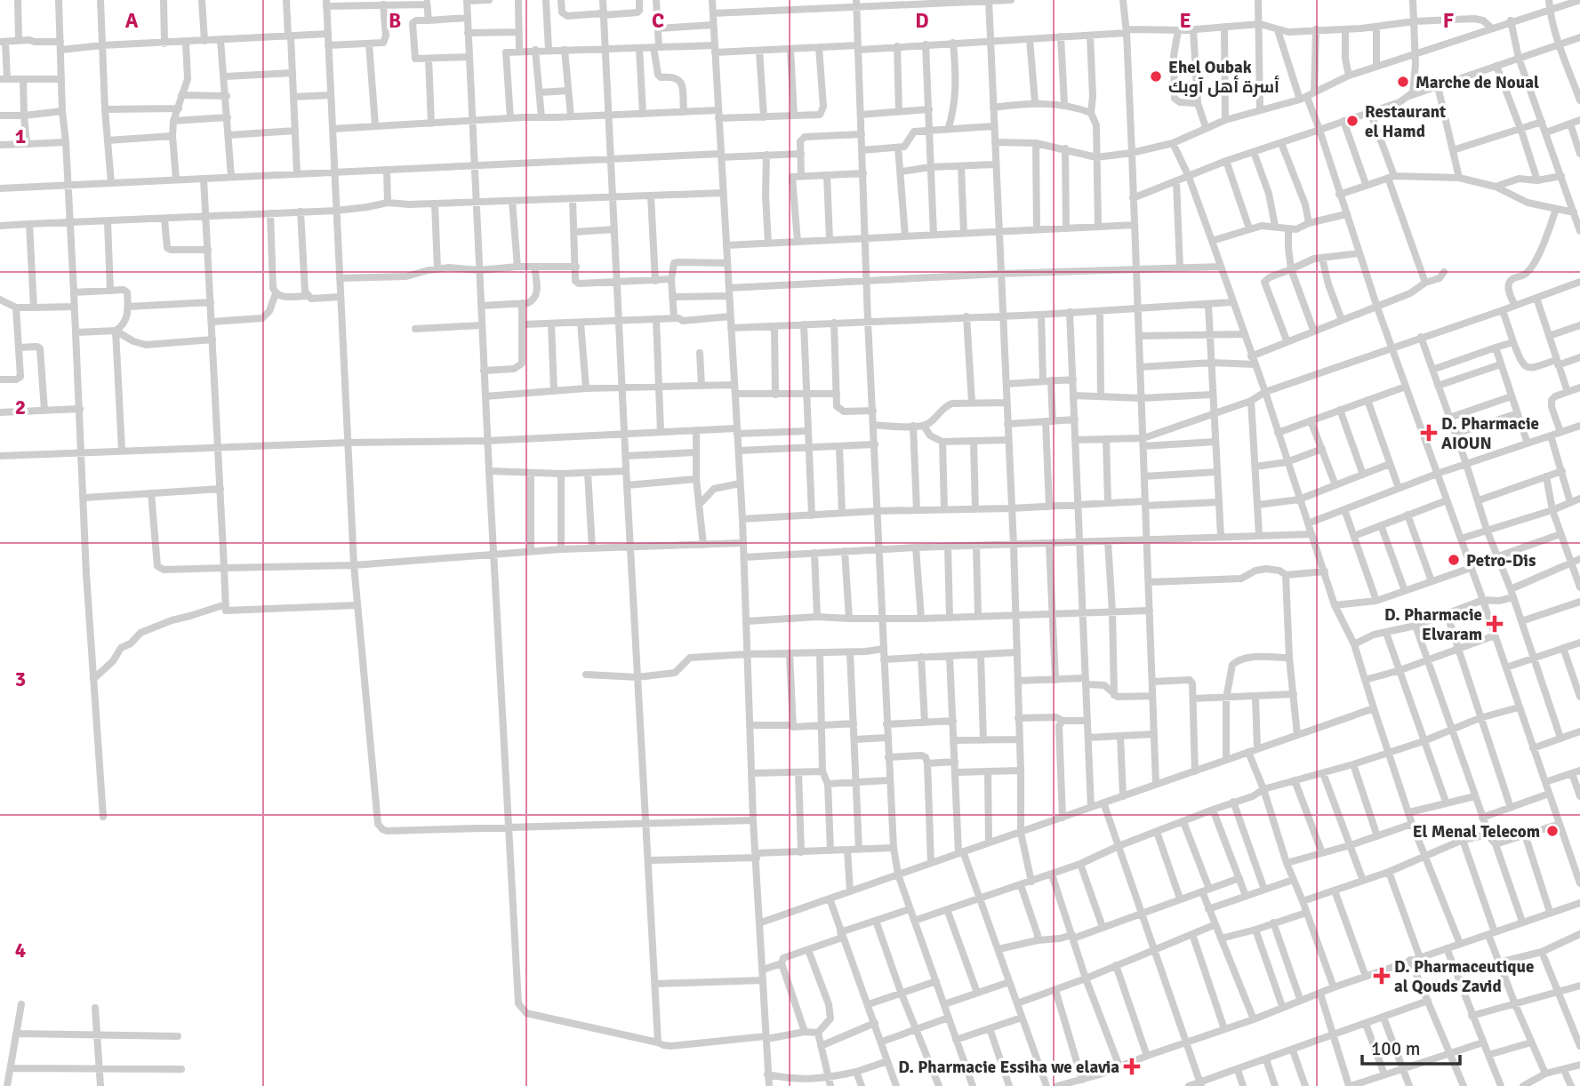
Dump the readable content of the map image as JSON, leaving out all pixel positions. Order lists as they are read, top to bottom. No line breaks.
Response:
{"places":{"other":["Ehel Oubak أسرة أهل آوبك","Marche de Noual","Restaurant el Hamd","Petro-Dis","El Menal Telecom"],"health":["D. Pharmacie AIOUN","D. Pharmacie Elvaram","D. Pharmaceutique al Qouds Zavid","D. Pharmacie Essiha we elavia"]},"scale_bar":"100 m","grid":{"columns":["A","B","C","D","E","F"],"rows":["1","2","3","4"]}}
